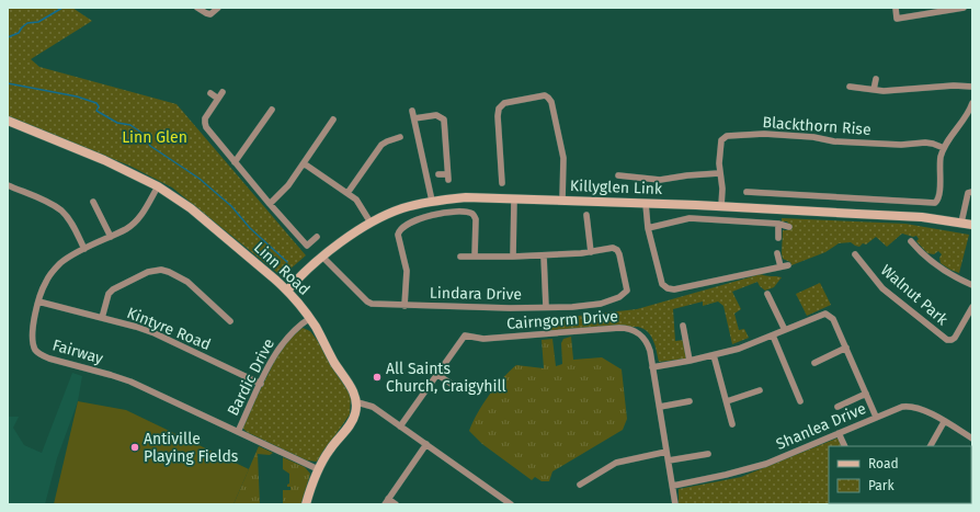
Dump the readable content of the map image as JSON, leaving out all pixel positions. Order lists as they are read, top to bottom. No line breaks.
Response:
{"streets":{"street":["Blackthorn Rise","Killyglen Link","Linn Road","Lindara Drive","Walnut Park","Cairngorm Drive","Kintyre Road","Fairway","Bardic Drive","Shanlea Drive"]},"crossings":[["Blackthorn Rise","Killyglen Link"],["Killyglen Link","Linn Road"],["Killyglen Link","Lindara Drive"],["Linn Road","Fairway"],["Linn Road","Bardic Drive"],["Cairngorm Drive","Shanlea Drive"],["Kintyre Road","Fairway"],["Kintyre Road","Bardic Drive"],["Fairway","Bardic Drive"]],"parks":["Linn Glen"],"places":["All Saints Church, Craigyhill","Antiville Playing Fields"],"legend":["Road","Park"]}
